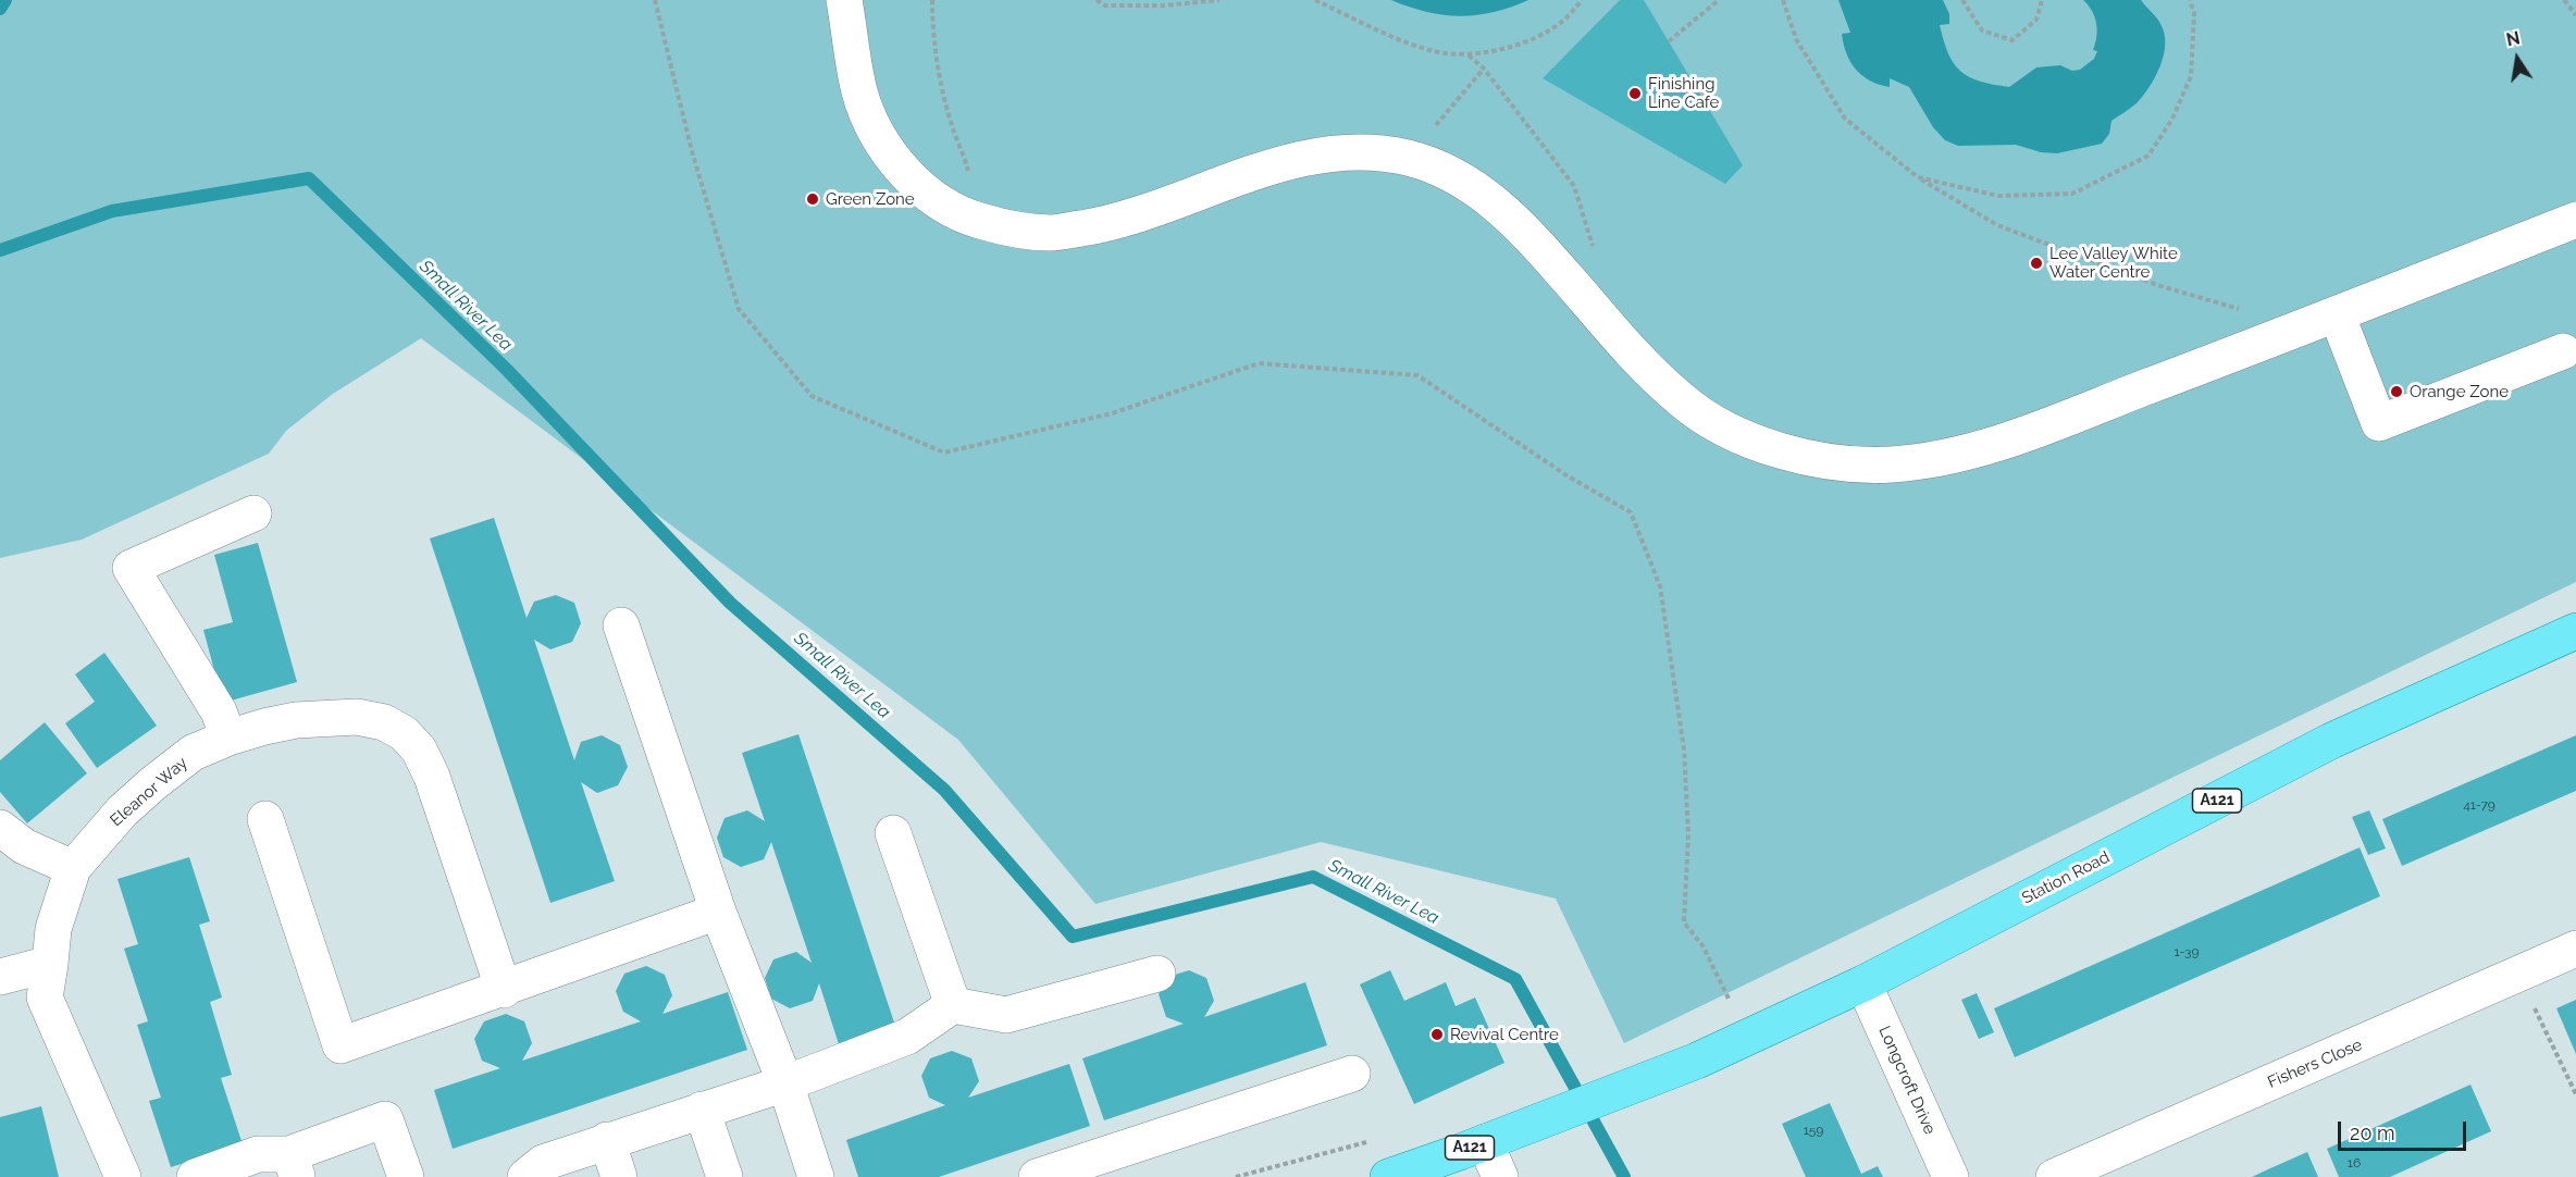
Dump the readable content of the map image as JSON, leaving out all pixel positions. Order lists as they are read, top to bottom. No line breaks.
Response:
{"streets":{"main road":["A121","Station Road"],"street":["Eleanor Way","Fishers Close","Longcroft Drive"]},"crossings":[["A121","Station Road"],["Station Road","Longcroft Drive"]],"water":["Small River Lea"],"places":["Finishing Line Cafe","Green Zone","Lee Valley White Water Centre","Orange Zone","Revival Centre"],"house_numbers":["41-79","1-39","159","16"],"scale_bar":"20 m","north":"top"}
